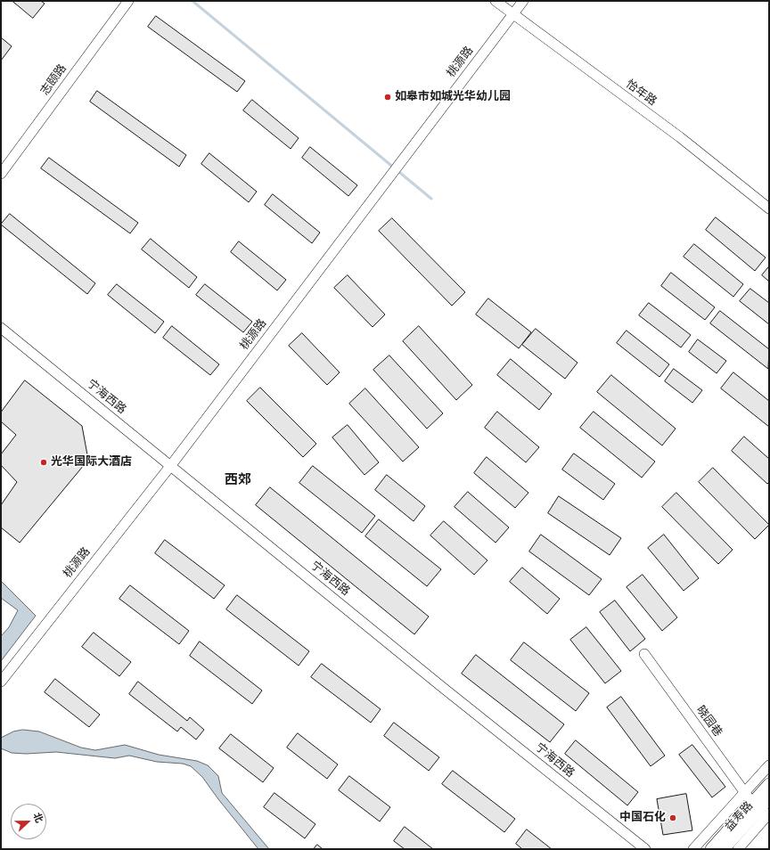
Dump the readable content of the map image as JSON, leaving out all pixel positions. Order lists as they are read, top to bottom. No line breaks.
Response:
{"streets":{"main road":["益寿路"],"street":["桃源路","志颐路","怡年路","宁海西路","晓园巷"]},"crossings":[["桃源路","怡年路"],["桃源路","宁海西路"],["晓园巷","益寿路"]],"districts":["西郊"],"places":["如皋市如城光华幼儿园","光华国际大酒店","中国石化"],"north":"right"}
